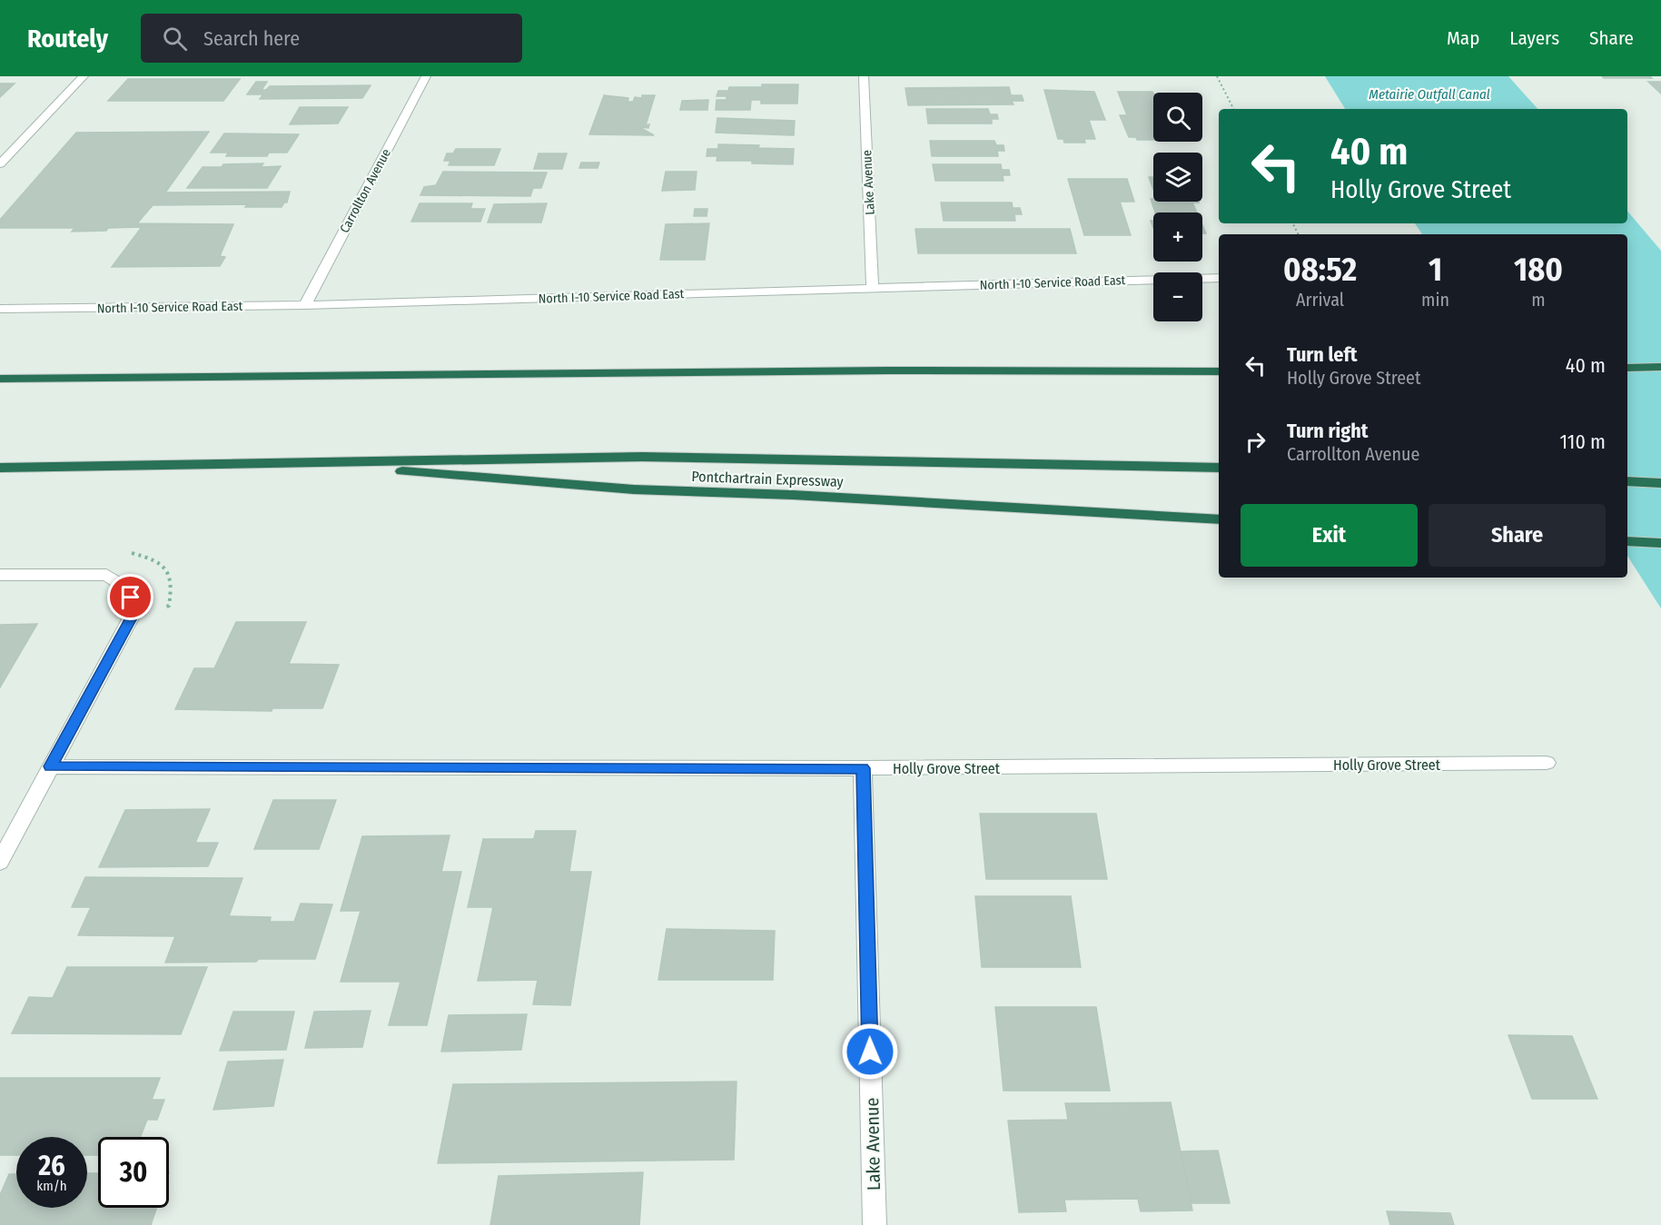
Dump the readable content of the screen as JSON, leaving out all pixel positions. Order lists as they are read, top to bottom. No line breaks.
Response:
{"streets":{"highway":["Pontchartrain Expressway"],"street":["Lake Avenue","Carrollton Avenue","North I-10 Service Road East","Holly Grove Street"]},"crossings":[["Lake Avenue","North I-10 Service Road East"],["Lake Avenue","Holly Grove Street"],["Carrollton Avenue","North I-10 Service Road East"]],"water":["Metairie Outfall Canal"],"page":{"header":"Routely","search":"Search here","nav":["Map","Layers","Share"],"map_buttons":["+","−"],"turn":["40 m","Holly Grove Street"],"eta":["08:52","Arrival","1","min","180","m"],"list":[{"name":"Turn left","note":"Holly Grove Street","value":"40 m"},{"name":"Turn right","note":"Carrollton Avenue","value":"110 m"}],"buttons":["Exit","Share"],"speed":"26 km/h","limit":"30"}}
